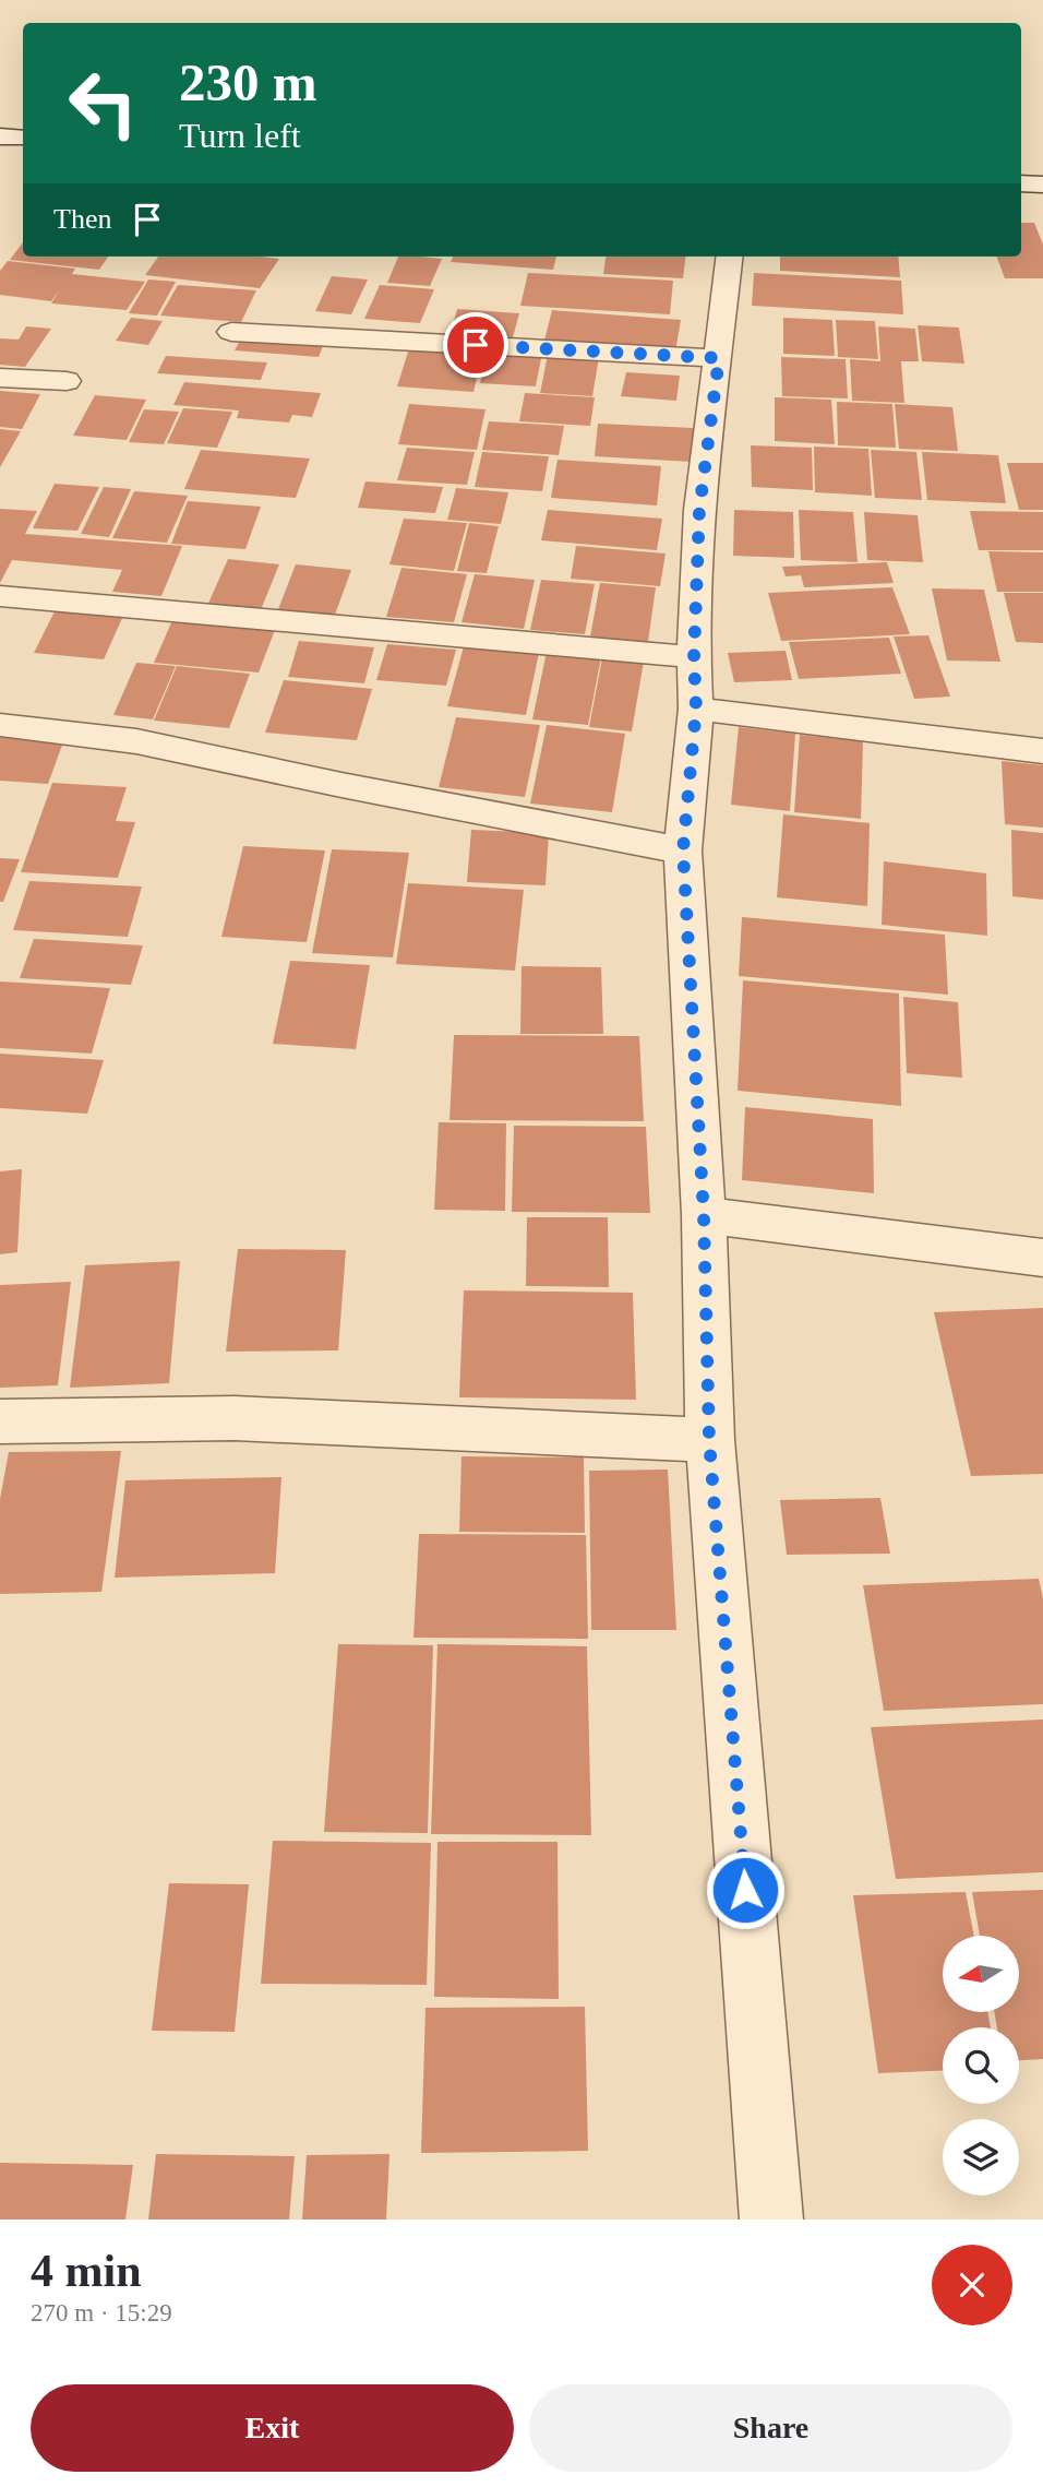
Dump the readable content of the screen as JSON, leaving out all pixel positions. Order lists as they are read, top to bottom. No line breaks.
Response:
{"north":"left","page":{"turn":["230 m","Turn left"],"then":"Then","heading":["4 min","270 m · 15:29"],"buttons":["Exit","Share"]}}
